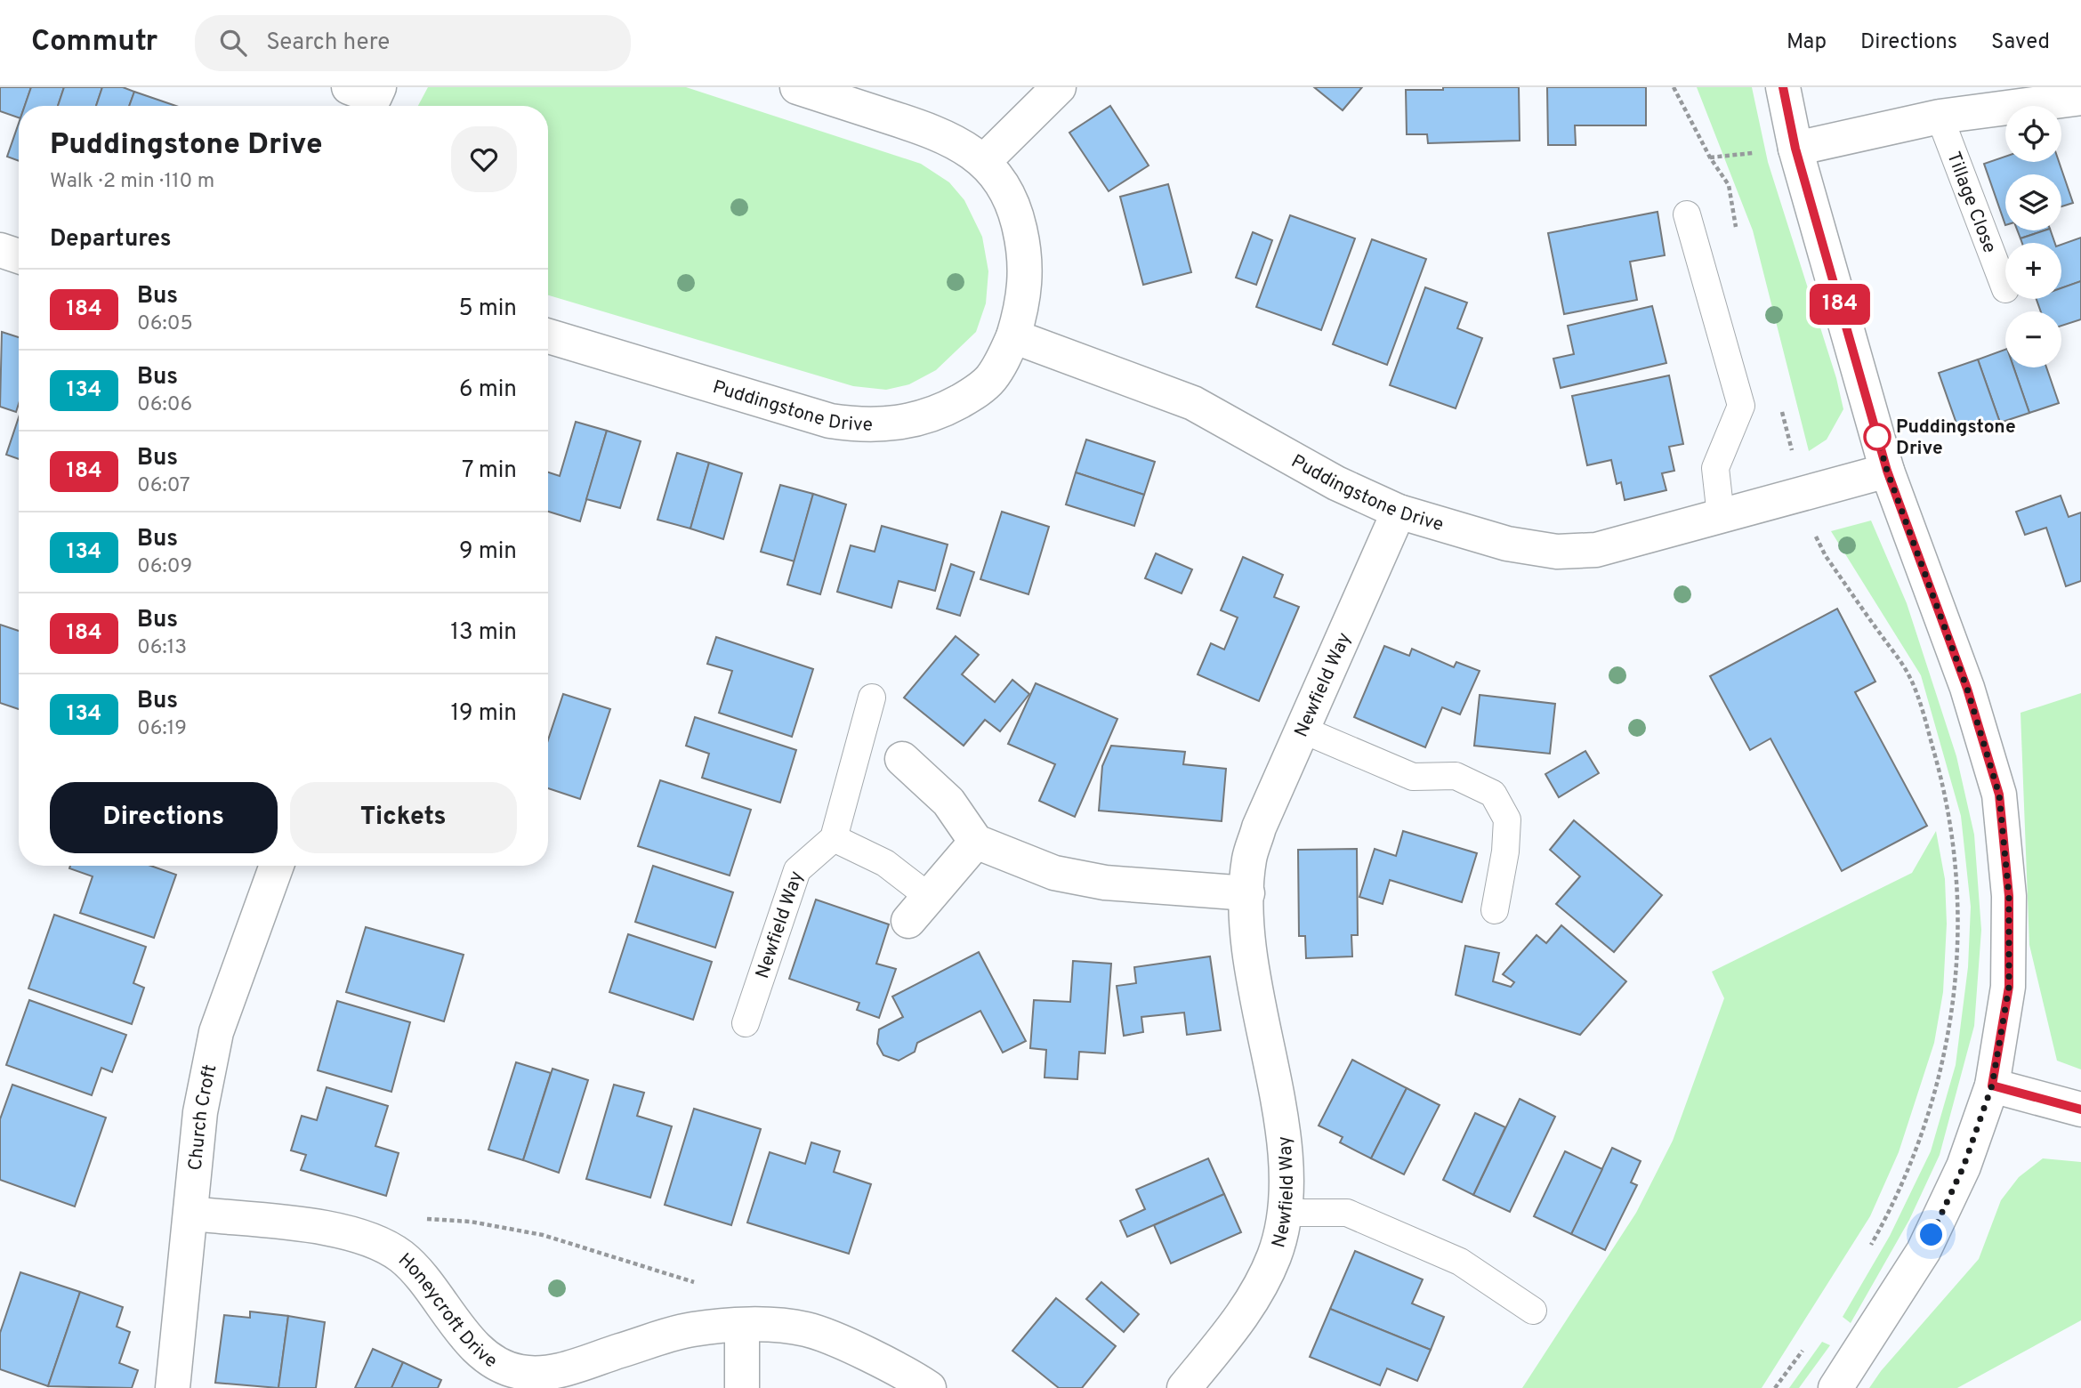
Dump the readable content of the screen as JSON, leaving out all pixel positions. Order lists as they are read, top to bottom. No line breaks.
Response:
{"streets":{"street":["Puddingstone Drive","Newfield Way","Church Croft","Honeycroft Drive"],"lane":["Tillage Close"]},"crossings":[["Puddingstone Drive","Newfield Way"],["Church Croft","Honeycroft Drive"]],"places":["Puddingstone Drive"],"lines":["bus line 184"],"page":{"header":"Commutr","search":"Search here","nav":["Map","Directions","Saved"],"on_map":"184","map_buttons":["+","−"],"heading":[["Puddingstone Drive","Walk · 2 min · 110 m"],"Departures"],"list":[{"mark":"184","name":"Bus","note":"06:05","value":"5 min"},{"mark":"134","name":"Bus","note":"06:06","value":"6 min"},{"mark":"184","name":"Bus","note":"06:07","value":"7 min"},{"mark":"134","name":"Bus","note":"06:09","value":"9 min"},{"mark":"184","name":"Bus","note":"06:13","value":"13 min"},{"mark":"134","name":"Bus","note":"06:19","value":"19 min"}],"buttons":["Directions","Tickets"]}}
